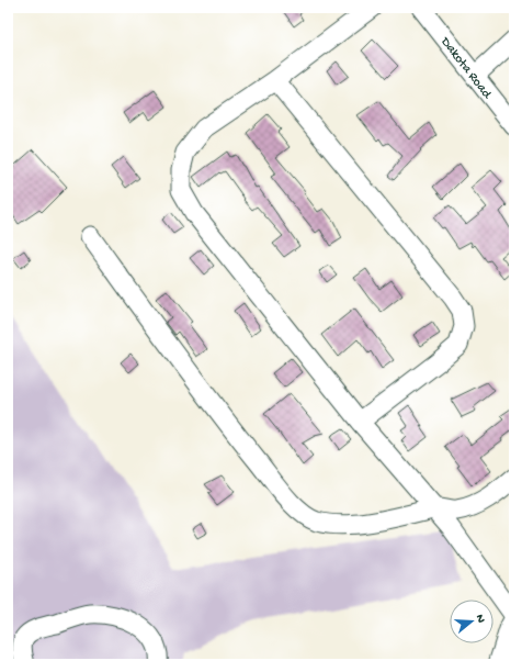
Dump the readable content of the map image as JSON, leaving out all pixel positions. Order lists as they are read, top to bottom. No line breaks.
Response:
{"streets":{"street":["Dakota Road"]},"north":"right"}
